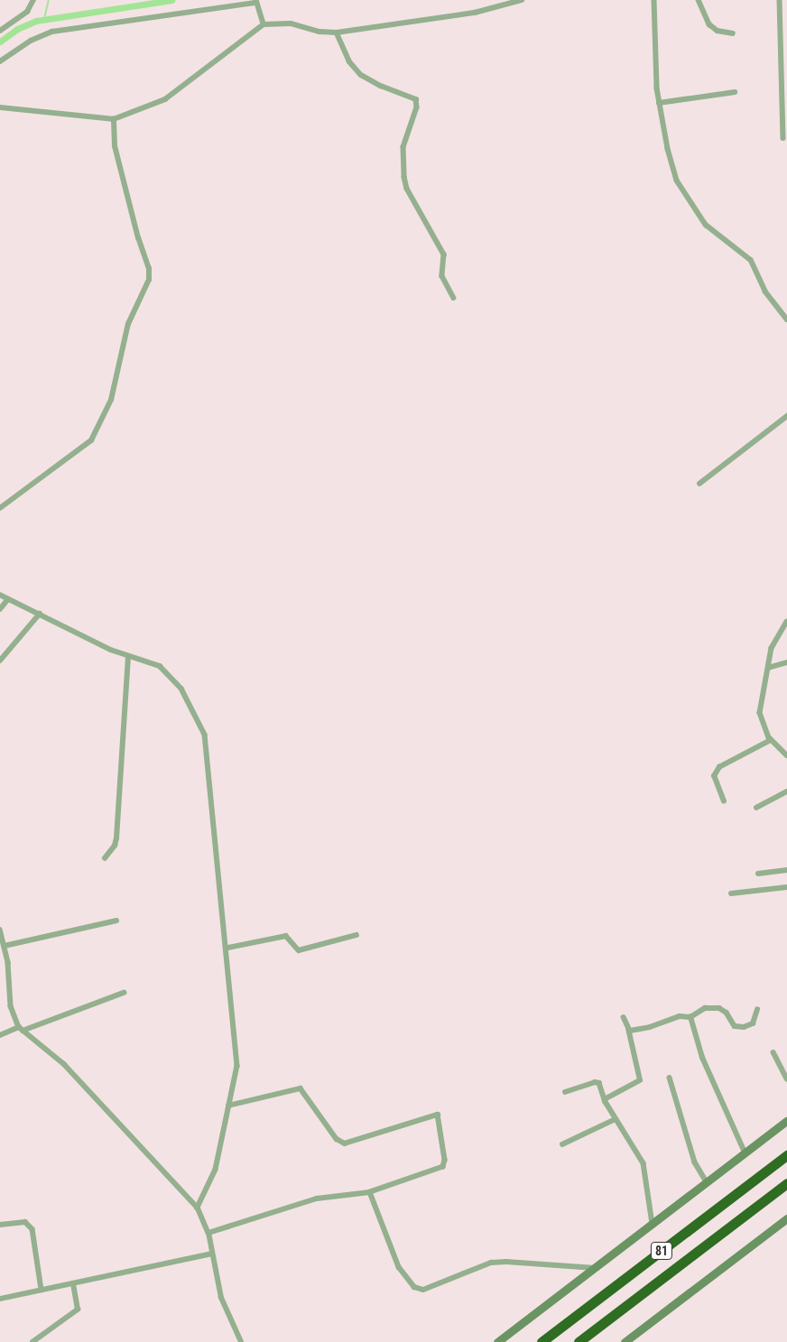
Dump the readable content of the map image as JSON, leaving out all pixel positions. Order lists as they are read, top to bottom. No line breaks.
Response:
{"streets":{"highway":["81"]}}
